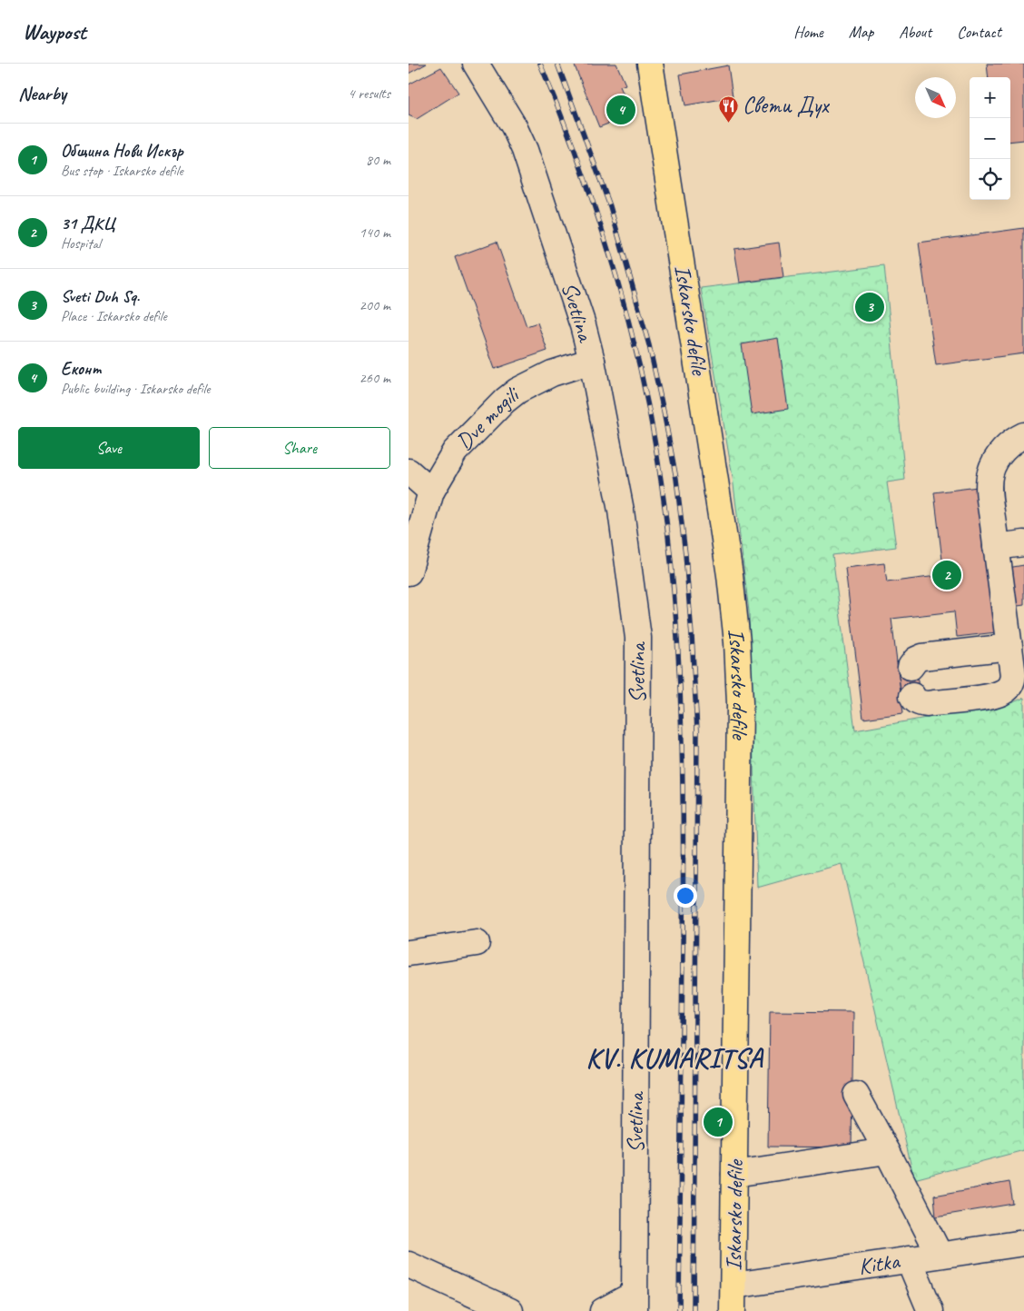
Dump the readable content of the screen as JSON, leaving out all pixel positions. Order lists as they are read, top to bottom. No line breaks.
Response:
{"streets":{"main road":["Iskarsko defile"],"street":["Svetlina","Dve mogili","Kitka"]},"crossings":[["Svetlina","Dve mogili"],["Iskarsko defile","Kitka"]],"districts":["KV. KUMARITSA"],"places":{"restaurant":["Свети Дух"]},"north":"bottom right","page":{"header":"Waypost","nav":["Home","Map","About","Contact"],"heading":["Nearby","4 results"],"map_buttons":["+","−"],"pins":["4","3","2","1"],"list":[{"mark":"1","name":"Община Нови Искър","note":"Bus stop · Iskarsko defile","value":"80 m"},{"mark":"2","name":"31 ДКЦ","note":"Hospital","value":"140 m"},{"mark":"3","name":"Sveti Duh Sq.","note":"Place · Iskarsko defile","value":"200 m"},{"mark":"4","name":"Еконт","note":"Public building · Iskarsko defile","value":"260 m"}],"buttons":["Save","Share"]}}
